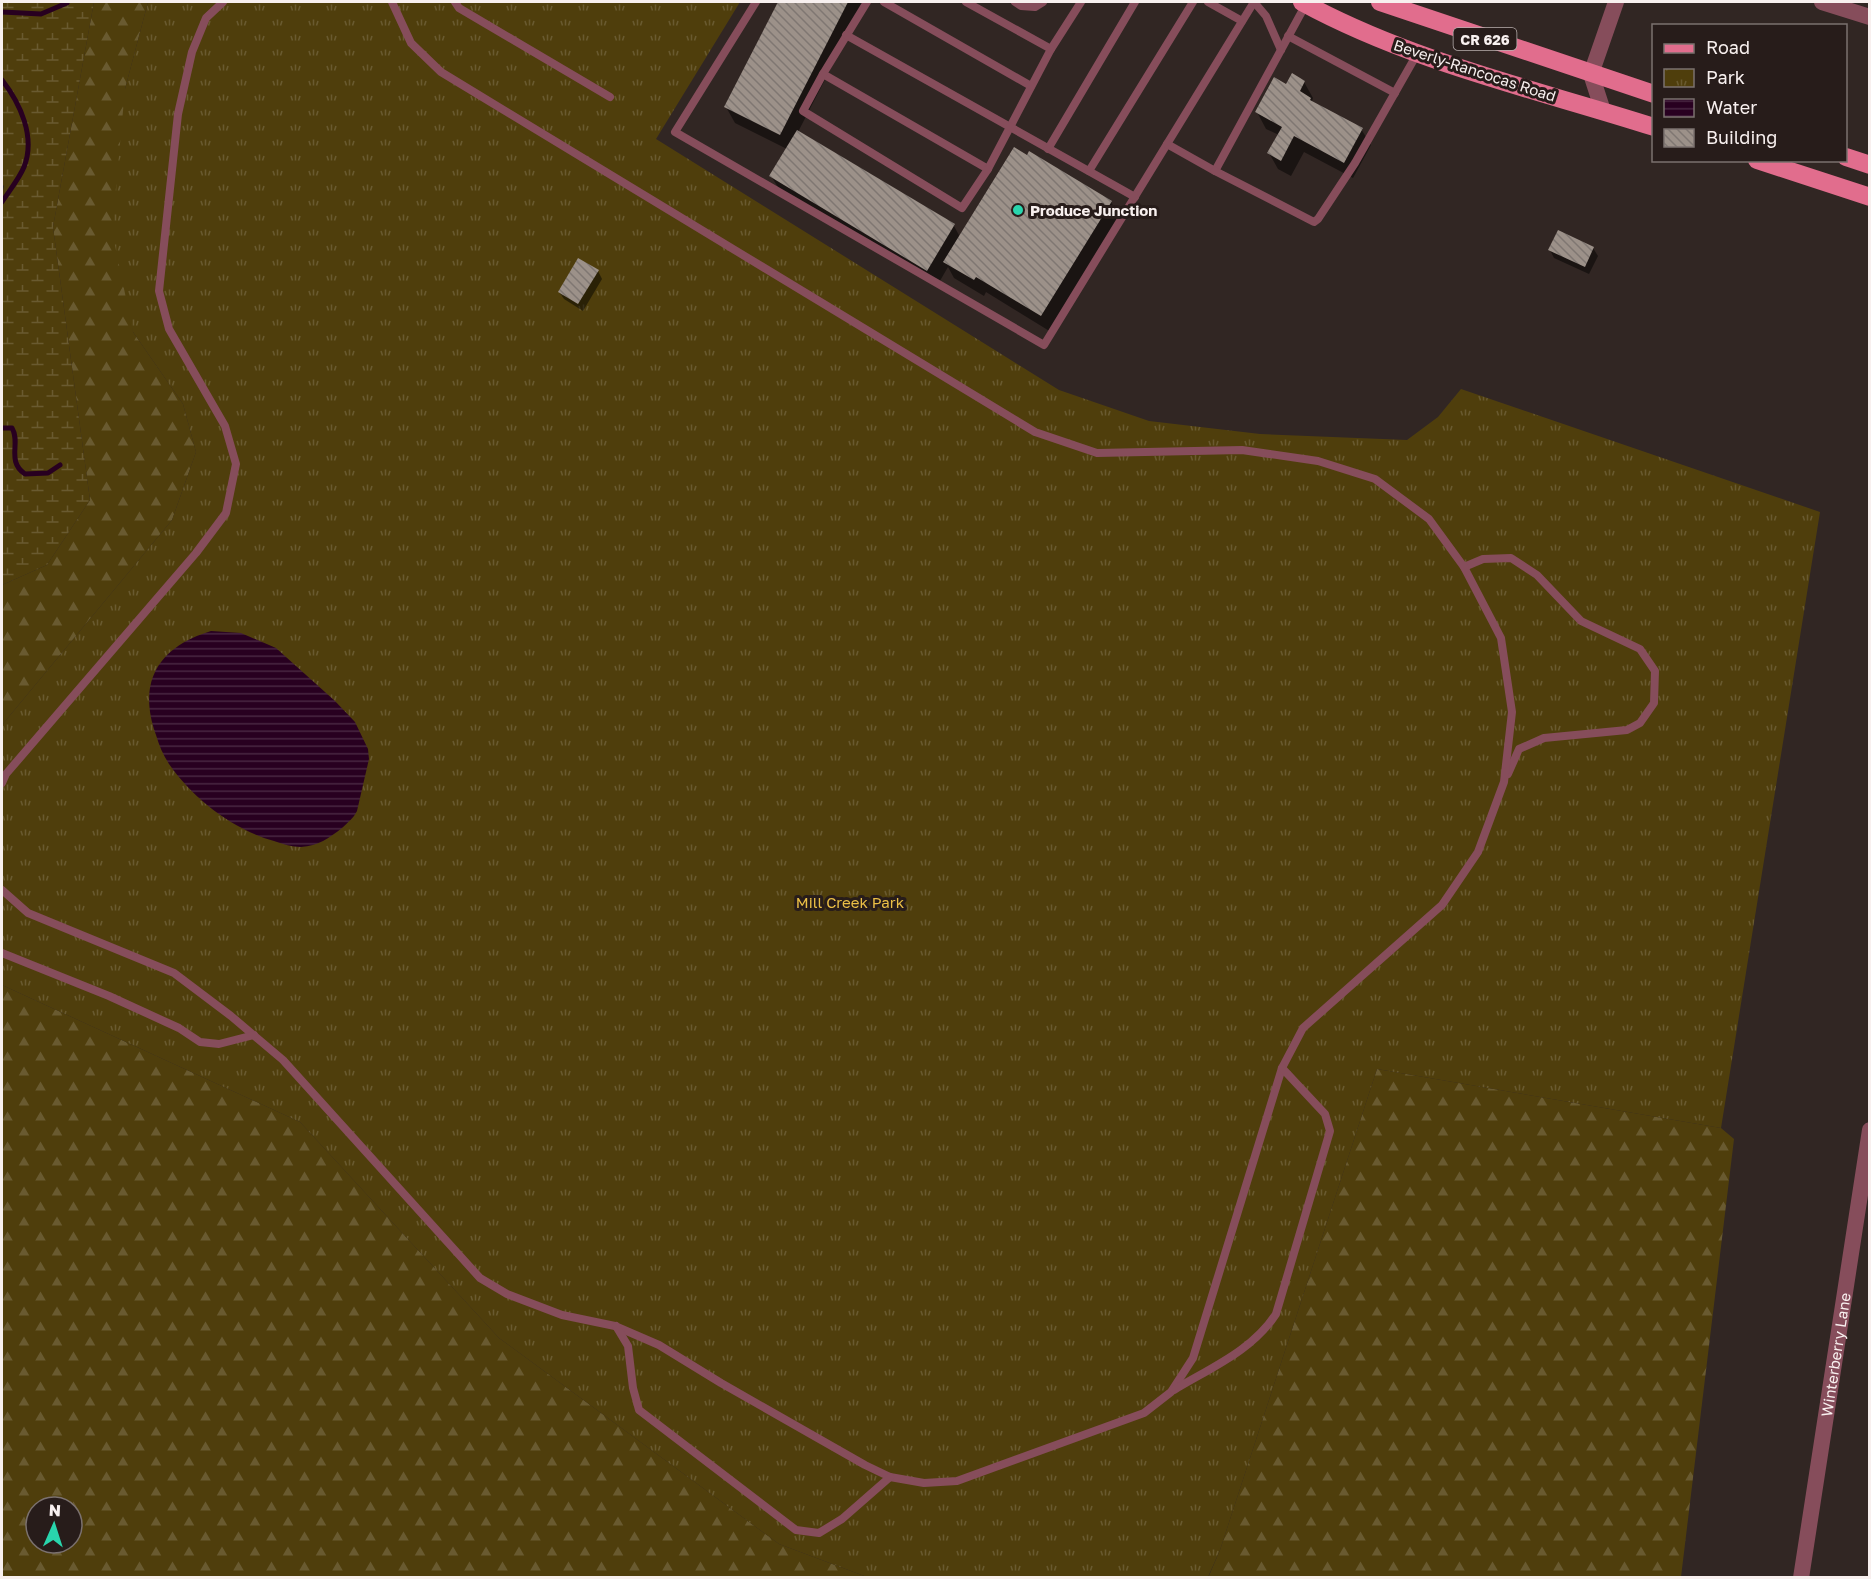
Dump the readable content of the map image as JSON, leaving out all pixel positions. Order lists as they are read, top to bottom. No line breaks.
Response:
{"streets":{"main road":["CR 626","Beverly-Rancocas Road"],"street":["Winterberry Lane"]},"parks":["Mill Creek Park"],"places":["Produce Junction"],"legend":["Road","Park","Water","Building"],"north":"top"}
